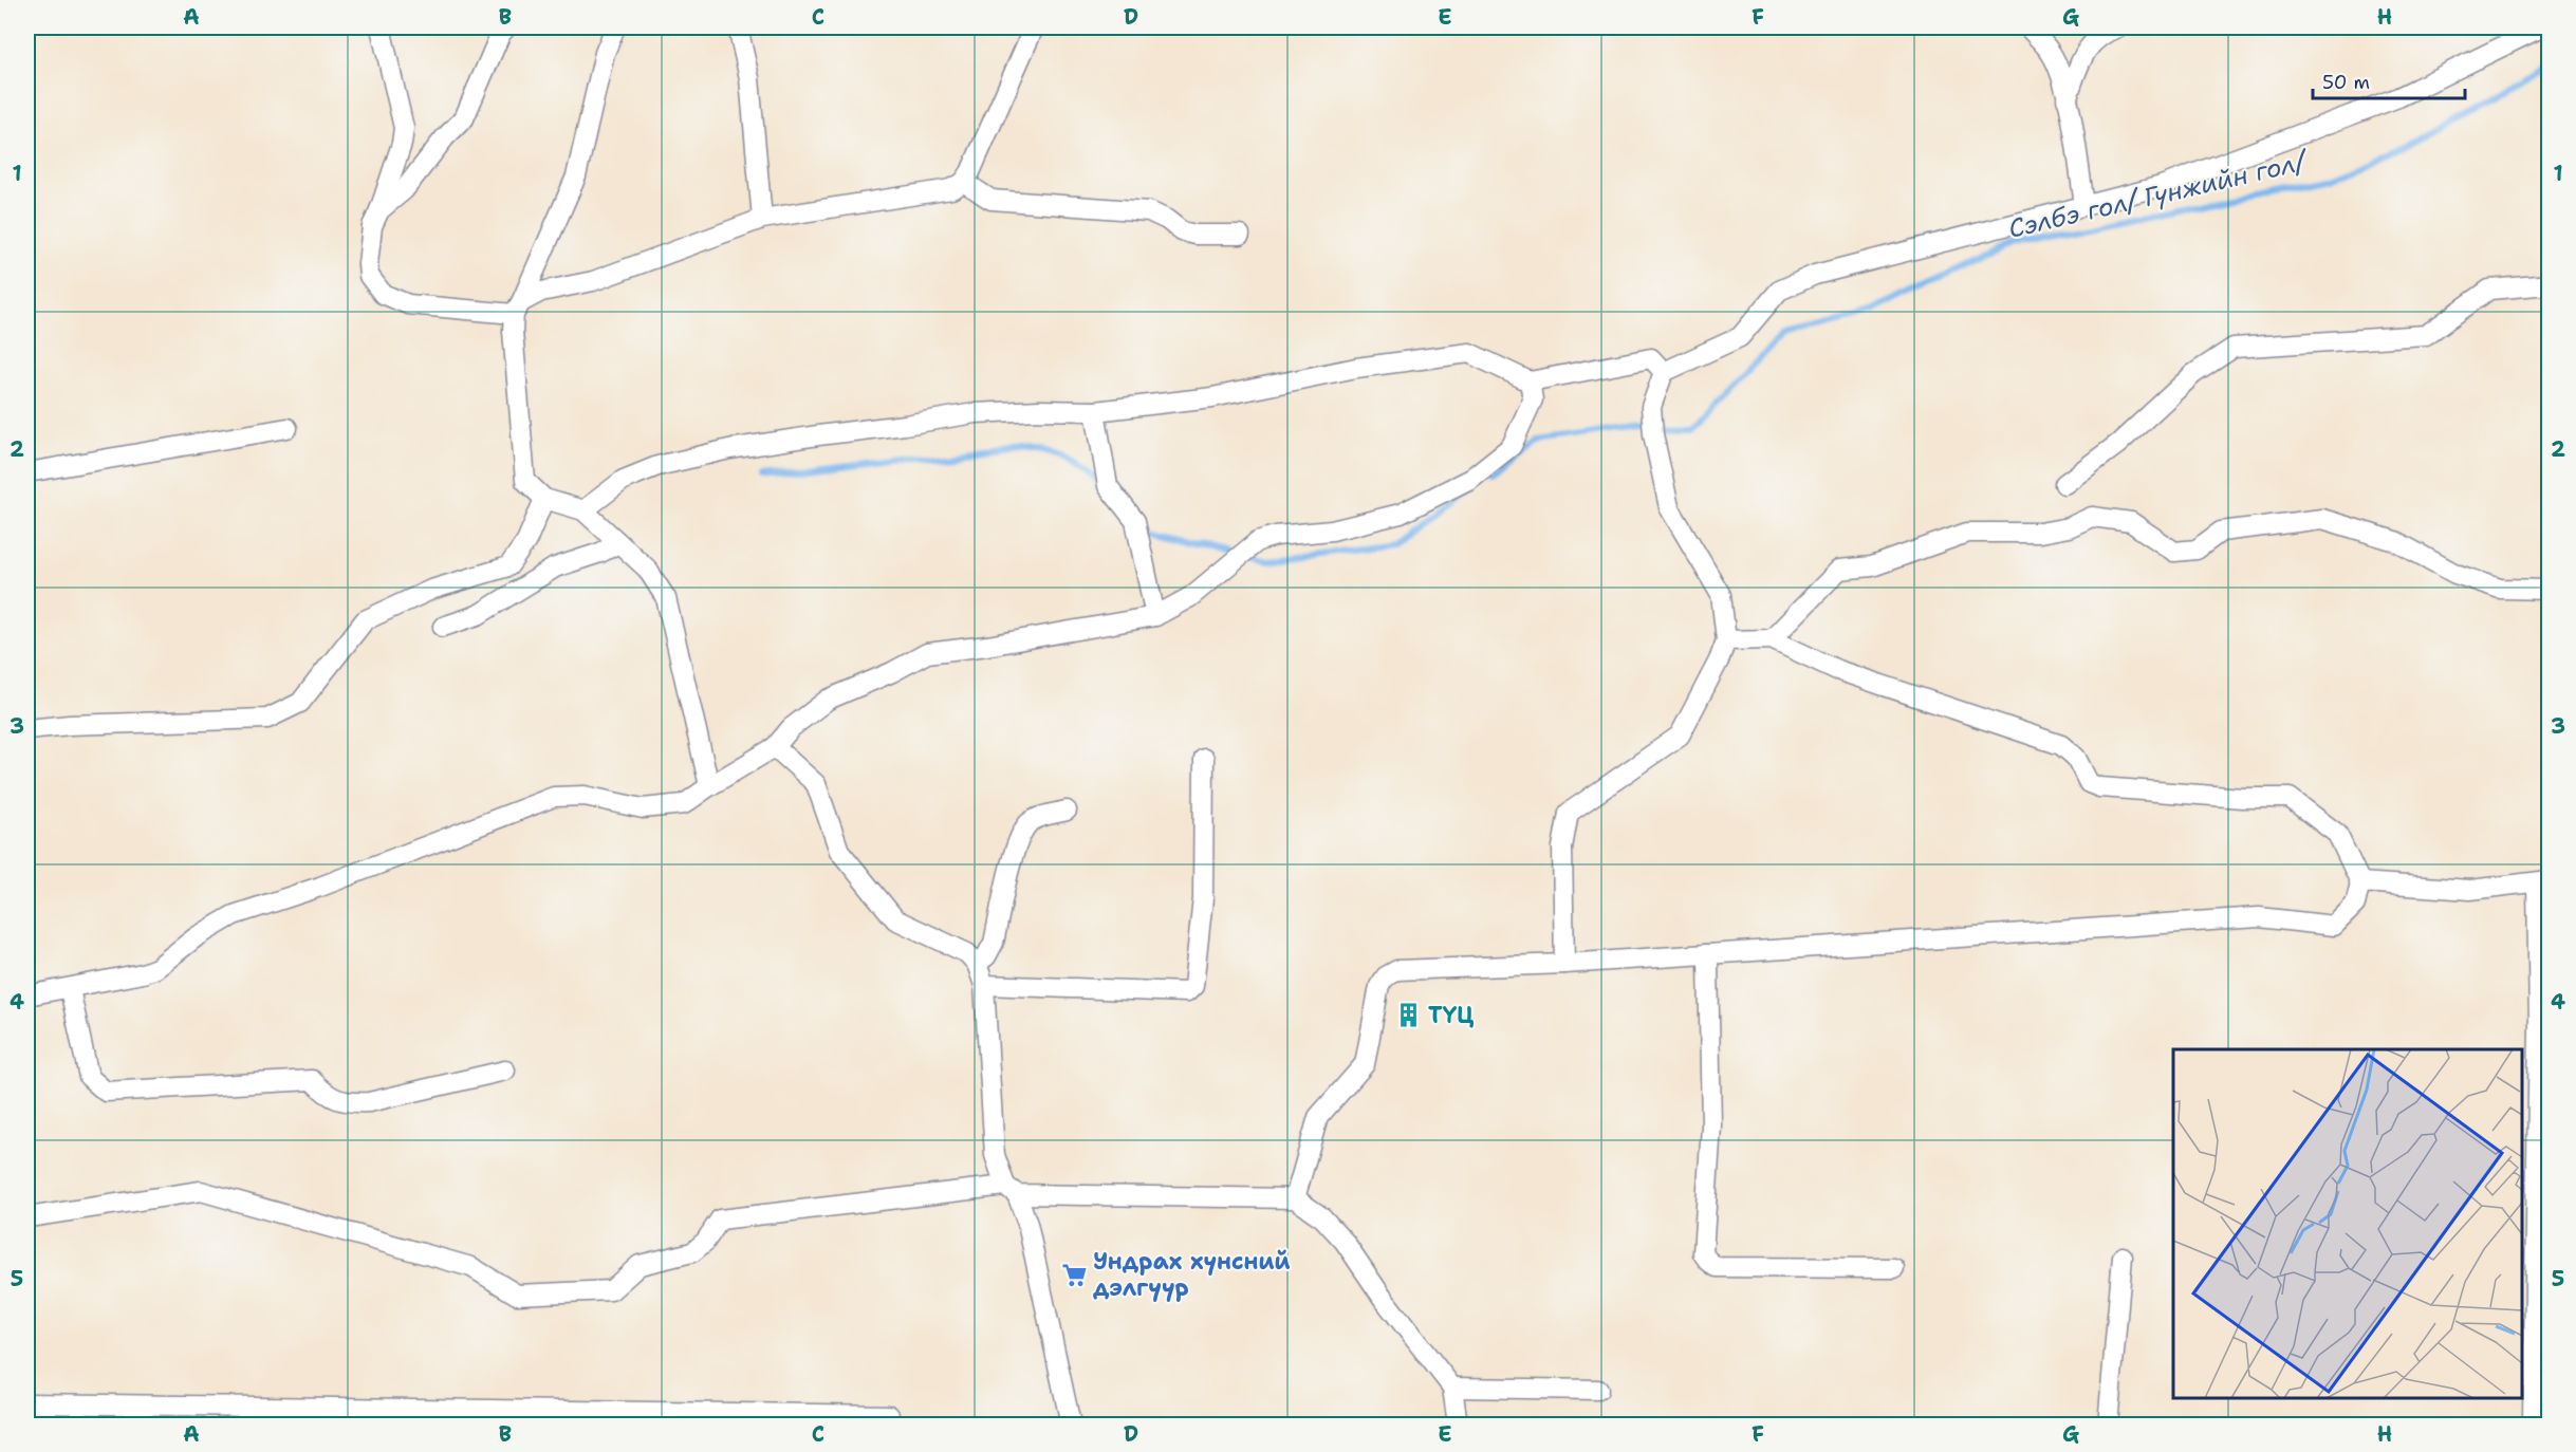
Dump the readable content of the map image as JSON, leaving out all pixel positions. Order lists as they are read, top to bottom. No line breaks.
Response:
{"water":["Сэлбэ гол/ Гүнжийн гол/"],"places":{"building":["ТҮЦ"],"supermarket":["Ундрах хүнсний дэлгүүр"]},"scale_bar":"50 m","grid":{"columns":["A","B","C","D","E","F","G","H"],"rows":["1","2","3","4","5"]}}
